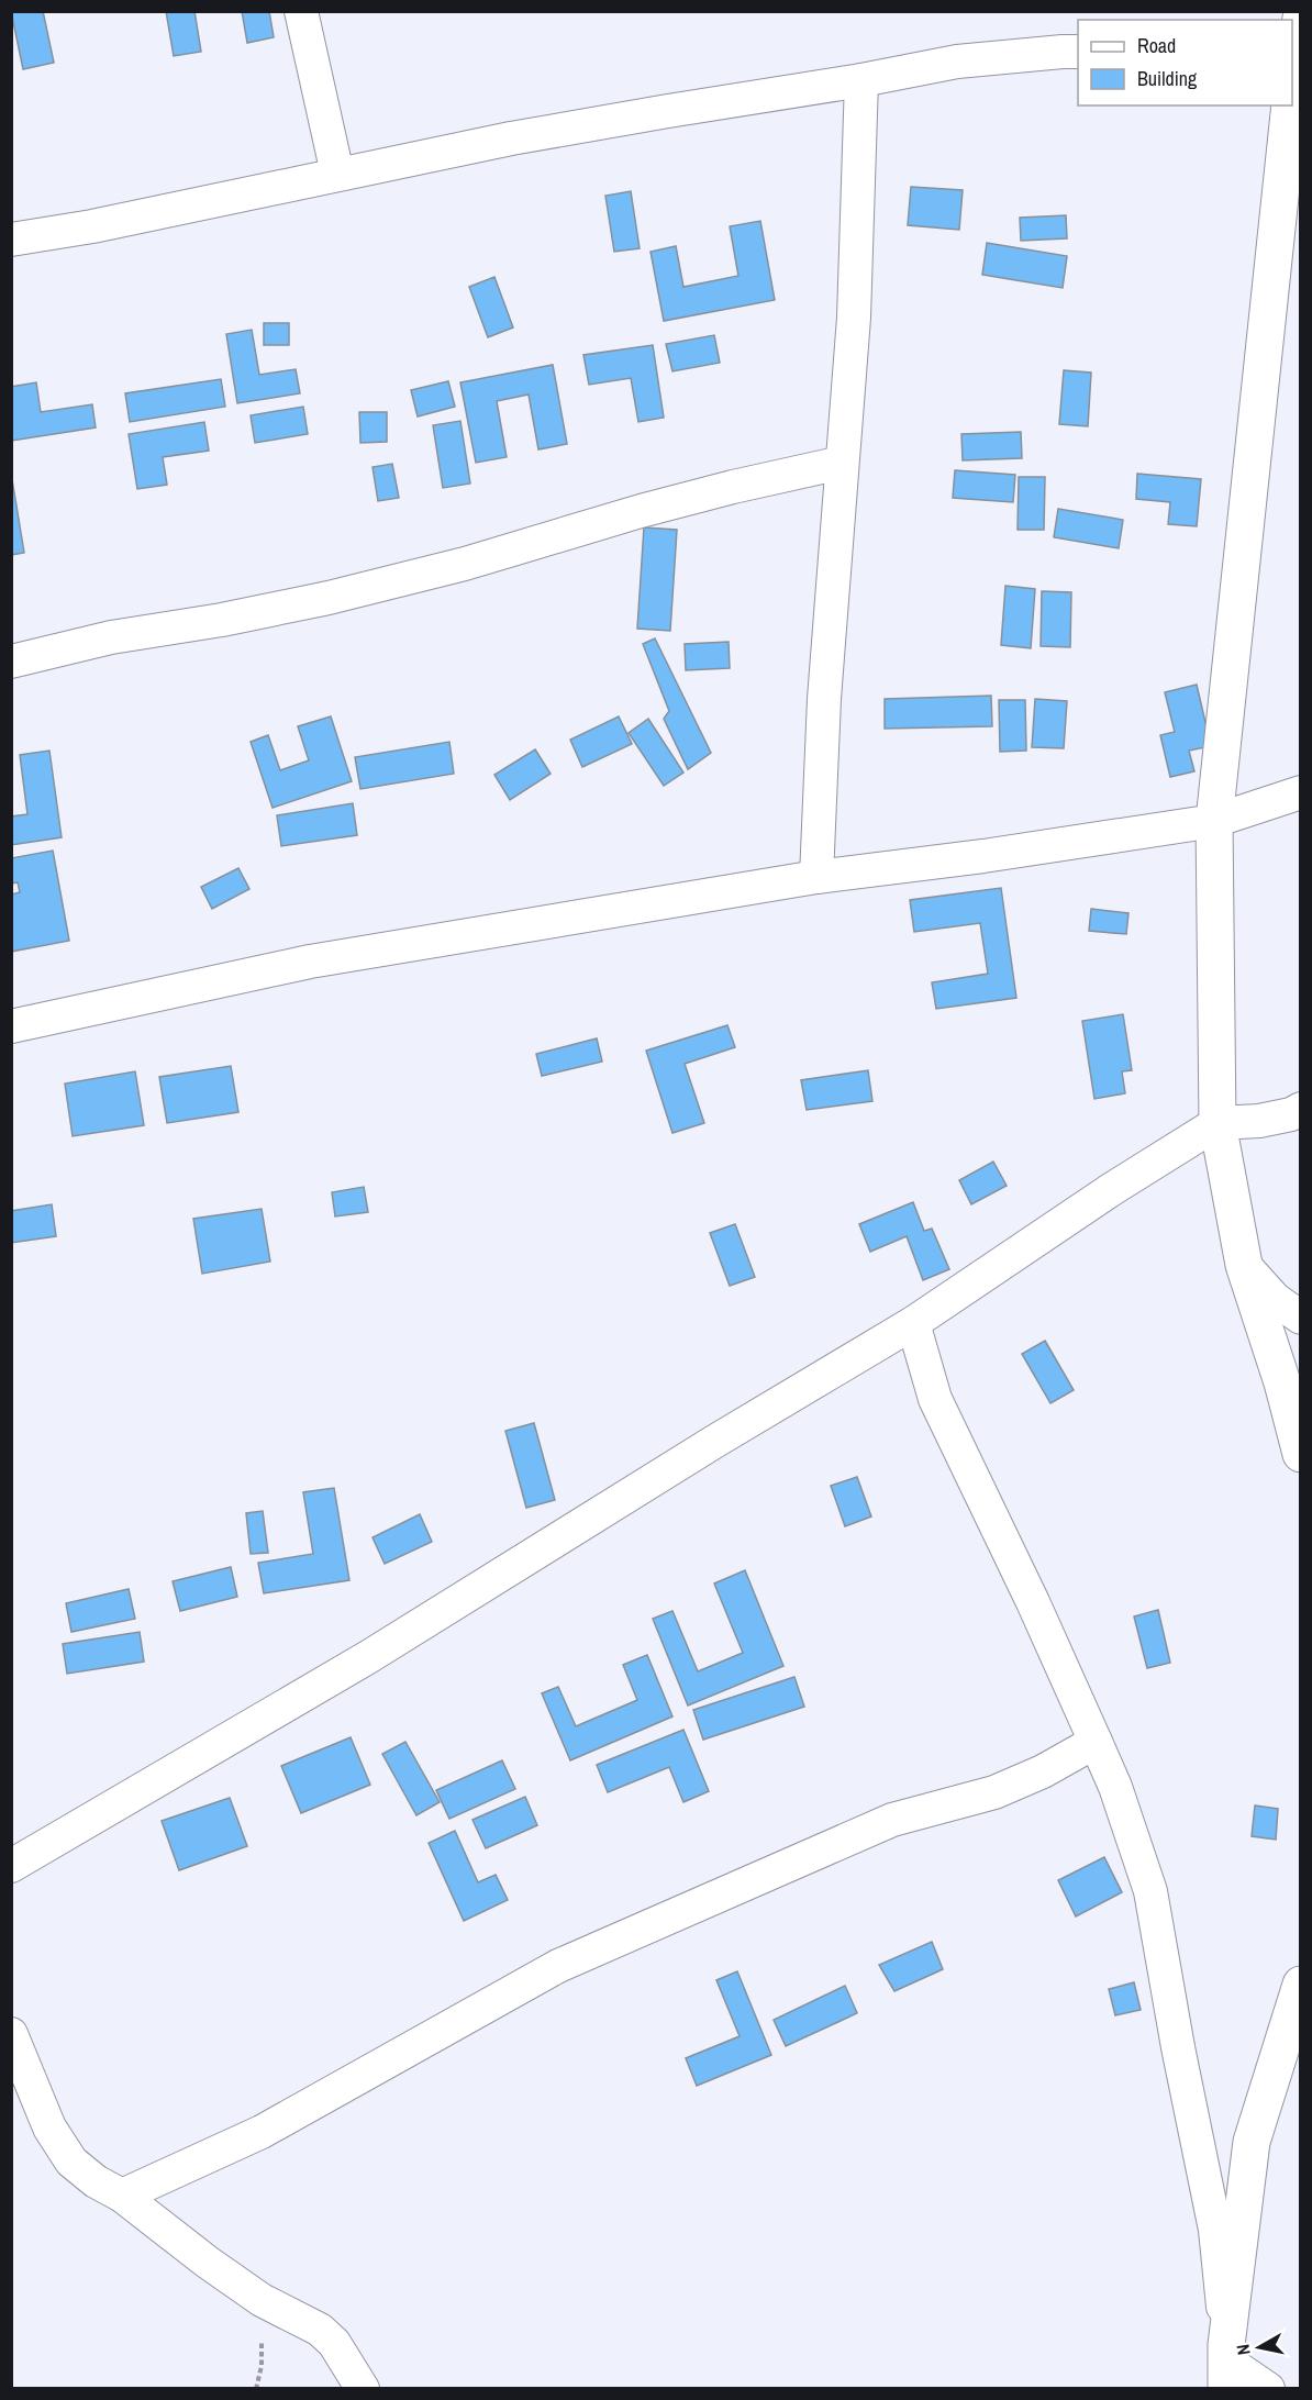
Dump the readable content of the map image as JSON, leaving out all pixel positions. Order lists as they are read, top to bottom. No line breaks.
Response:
{"legend":["Road","Building"],"north":"left"}
